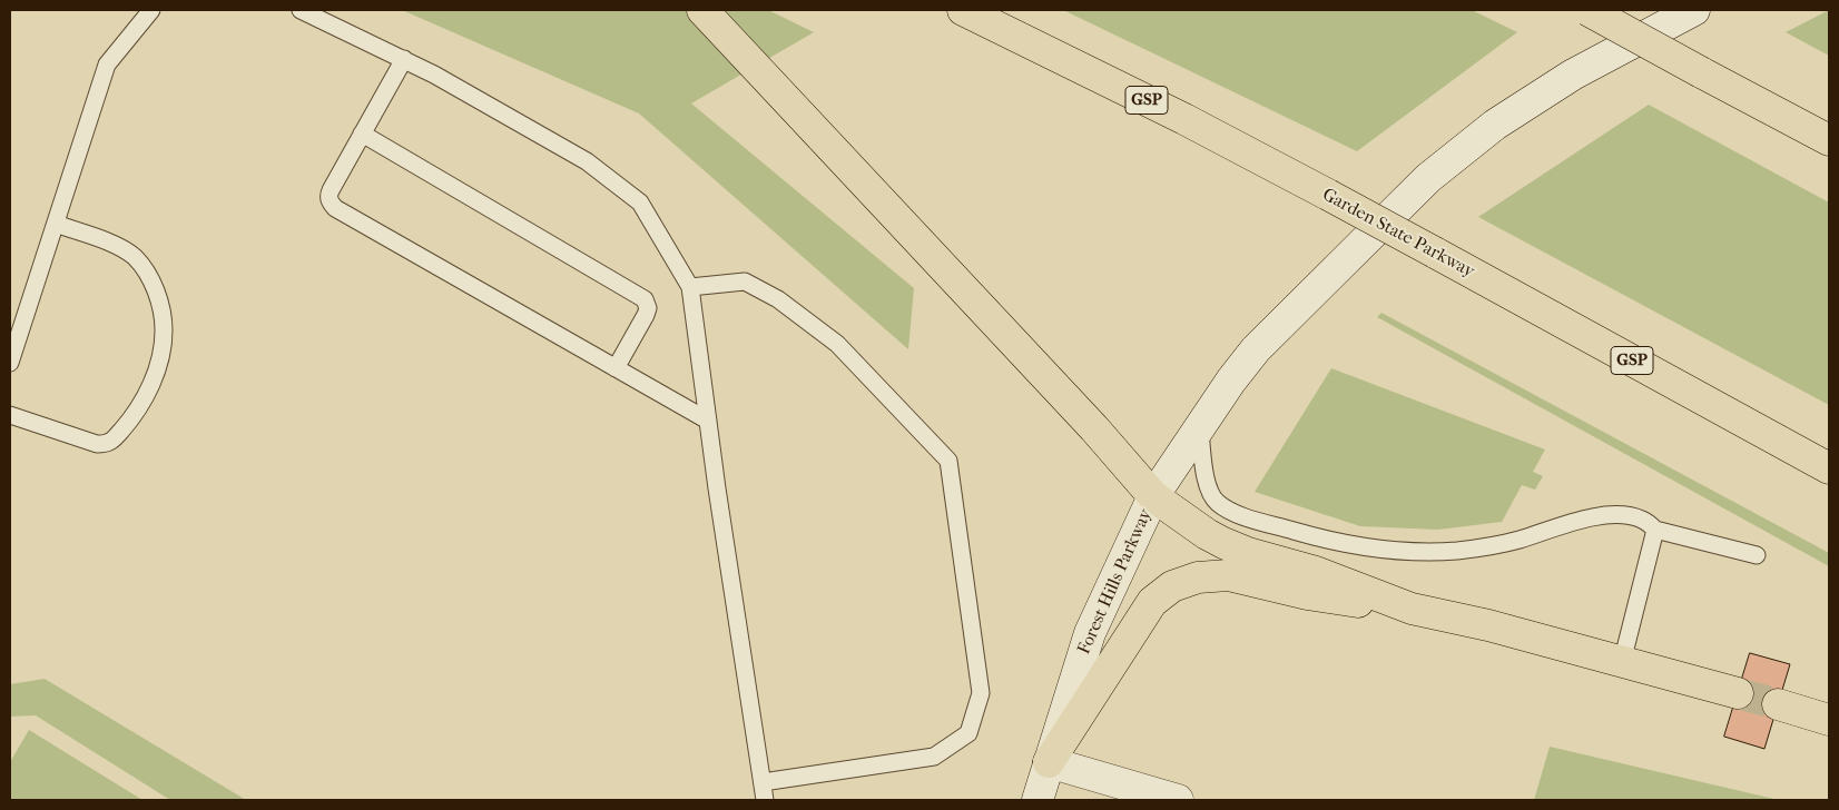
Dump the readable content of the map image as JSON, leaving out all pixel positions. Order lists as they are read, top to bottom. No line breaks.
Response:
{"streets":{"highway":["GSP","Garden State Parkway"],"main road":["Forest Hills Parkway"]}}
